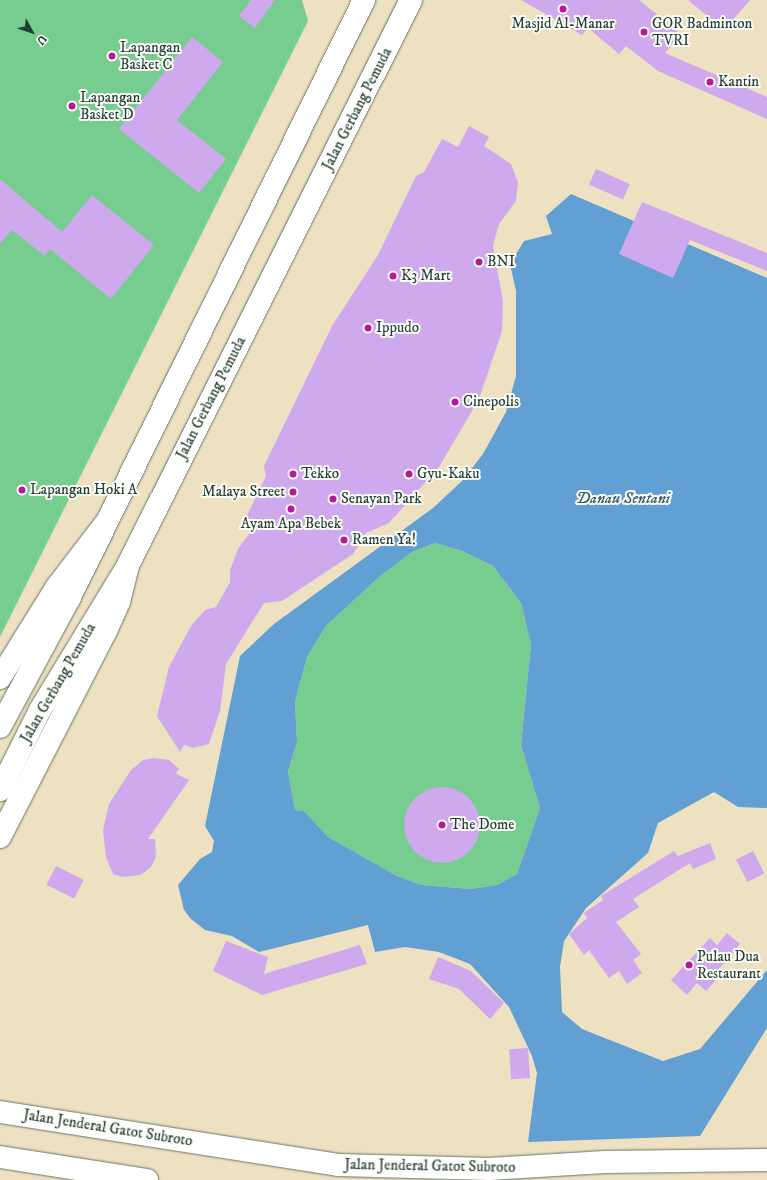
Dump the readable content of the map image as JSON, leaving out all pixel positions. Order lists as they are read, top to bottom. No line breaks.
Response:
{"streets":{"main road":["Jalan Gerbang Pemuda","Jalan Jenderal Gatot Subroto"]},"water":["Danau Sentani"],"places":["Masjid Al-Manar","GOR Badminton TVRI","Lapangan Basket C","Kantin","Lapangan Basket D","BNI","K3 Mart","Ippudo","Cinepolis","Tekko","Gyu-Kaku","Lapangan Hoki A","Malaya Street","Senayan Park","Ayam Apa Bebek","Ramen Ya!","The Dome","Pulau Dua Restaurant"],"north":"bottom right"}
